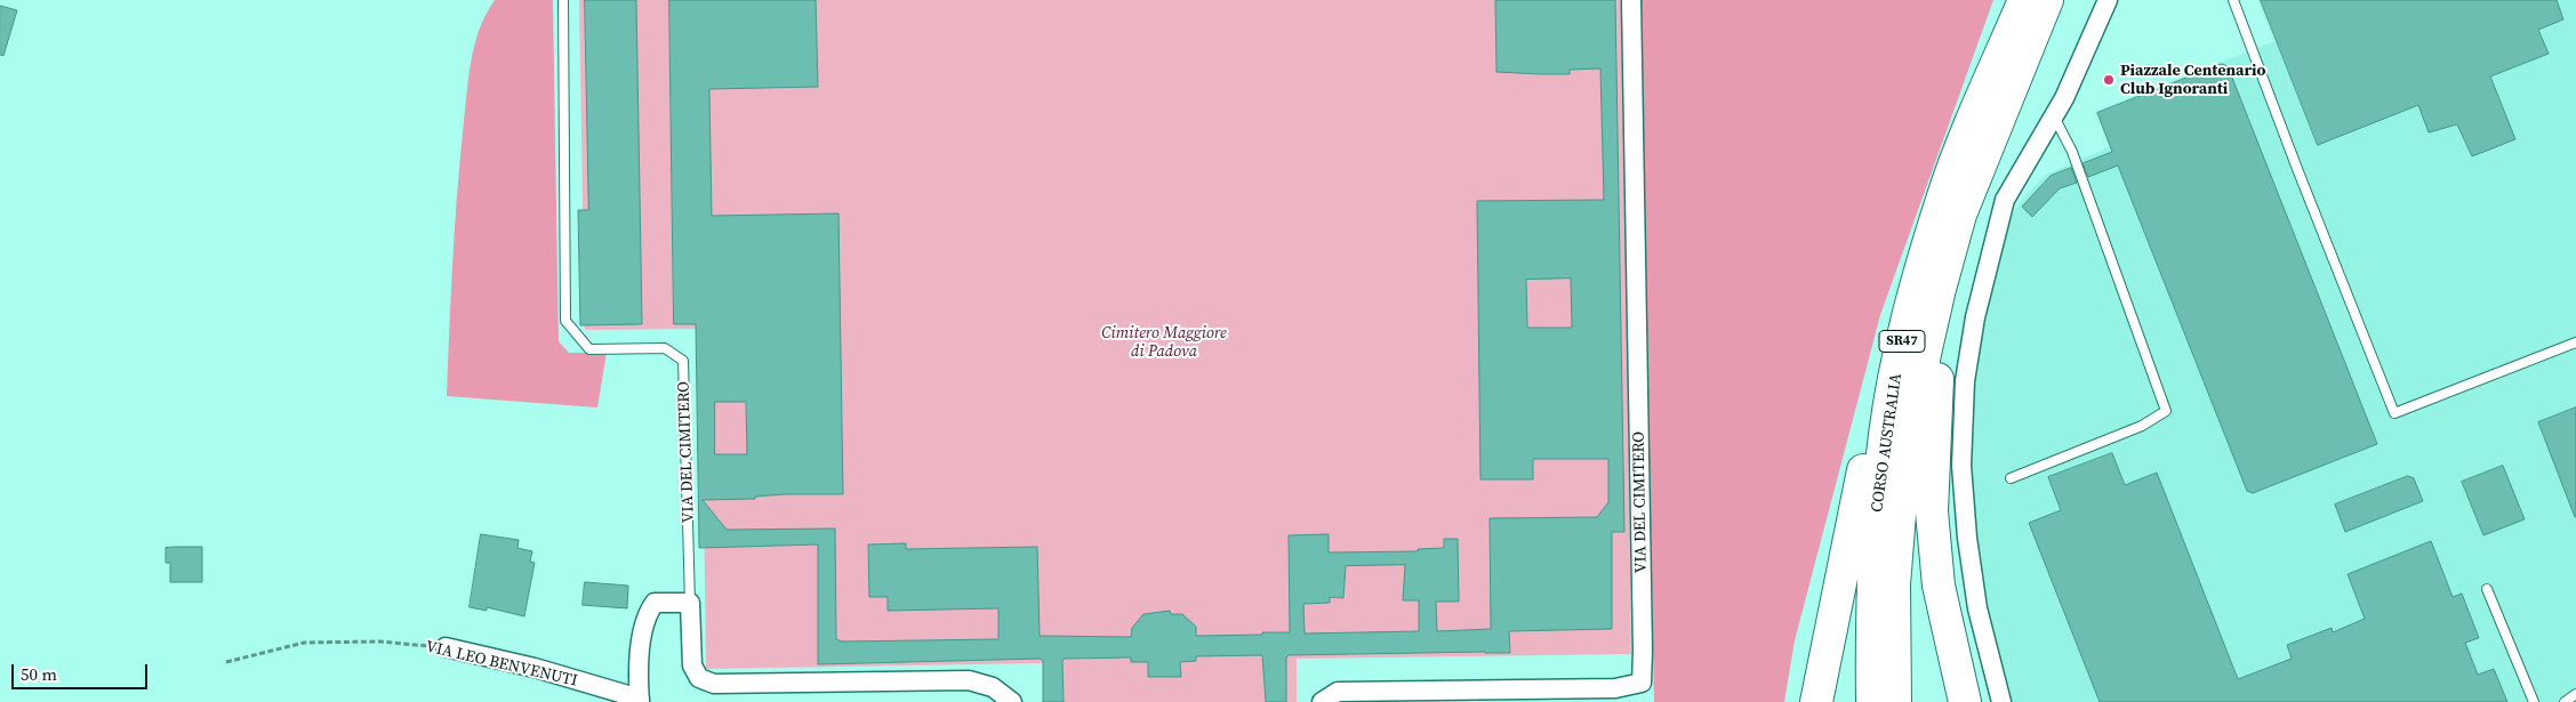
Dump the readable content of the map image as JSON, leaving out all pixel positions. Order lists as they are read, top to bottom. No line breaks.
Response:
{"streets":{"highway":["SR47","CORSO AUSTRALIA"],"street":["VIA DEL CIMITERO","VIA LEO BENVENUTI"]},"crossings":[["VIA DEL CIMITERO","VIA LEO BENVENUTI"]],"parks":["Cimitero Maggiore di Padova"],"places":["Piazzale Centenario Club Ignoranti"],"scale_bar":"50 m"}
